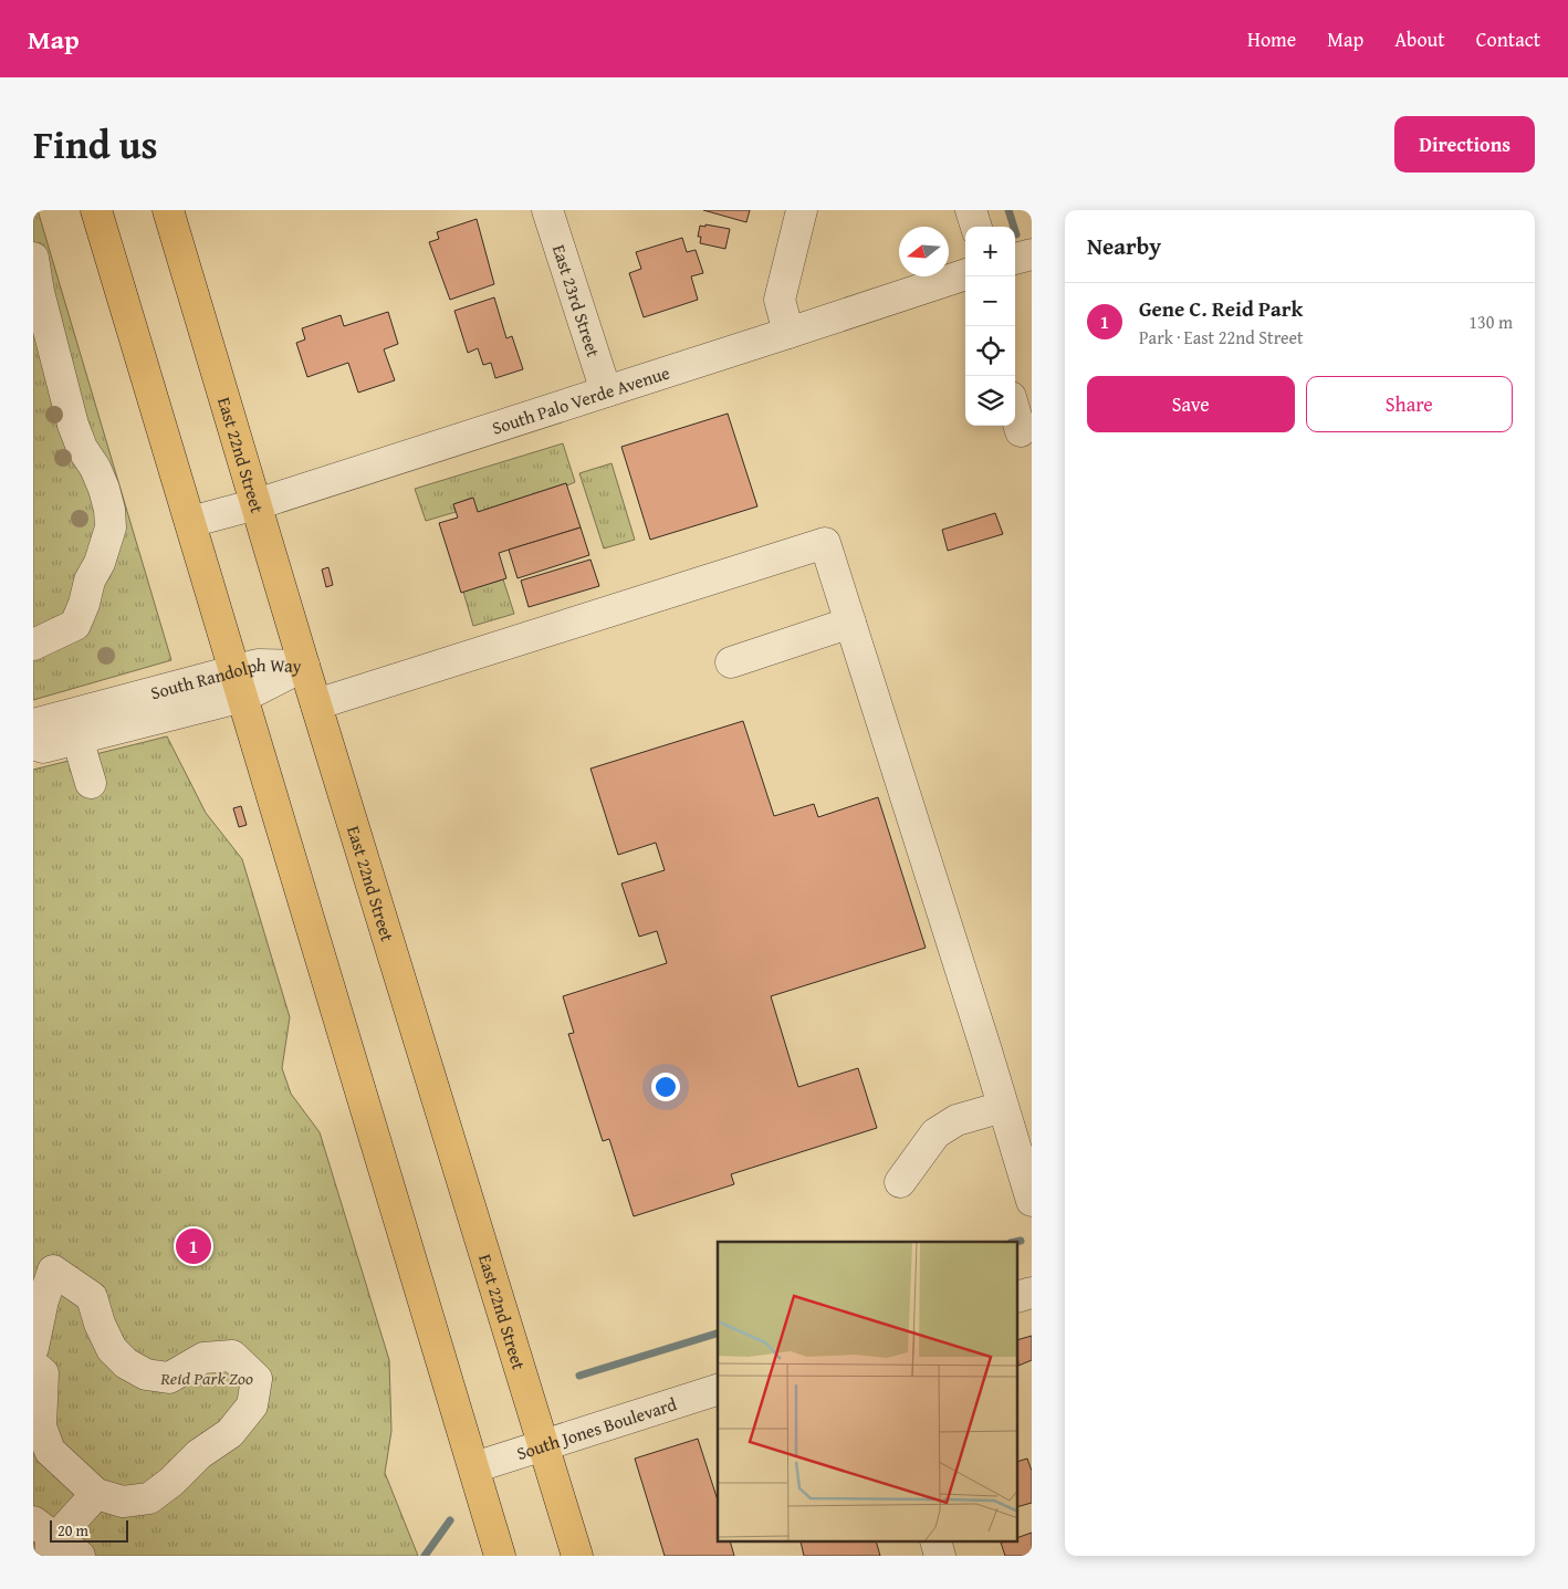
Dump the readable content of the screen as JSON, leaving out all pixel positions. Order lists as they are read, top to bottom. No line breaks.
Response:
{"streets":{"main road":["East 22nd Street"],"street":["East 23rd Street","South Palo Verde Avenue","South Randolph Way","South Jones Boulevard"]},"crossings":[["East 23rd Street","South Palo Verde Avenue"],["South Palo Verde Avenue","East 22nd Street"],["East 22nd Street","South Randolph Way"],["East 22nd Street","South Jones Boulevard"]],"parks":["Reid Park Zoo"],"scale_bar":"20 m","north":"left","page":{"header":"Map","nav":["Home","Map","About","Contact"],"title":"Find us","buttons":["Directions",["Save","Share"]],"heading":"Nearby","map_buttons":["+","−"],"list":[{"mark":"1","name":"Gene C. Reid Park","note":"Park · East 22nd Street","value":"130 m"}],"pins":"1","scale":"20 m"}}
